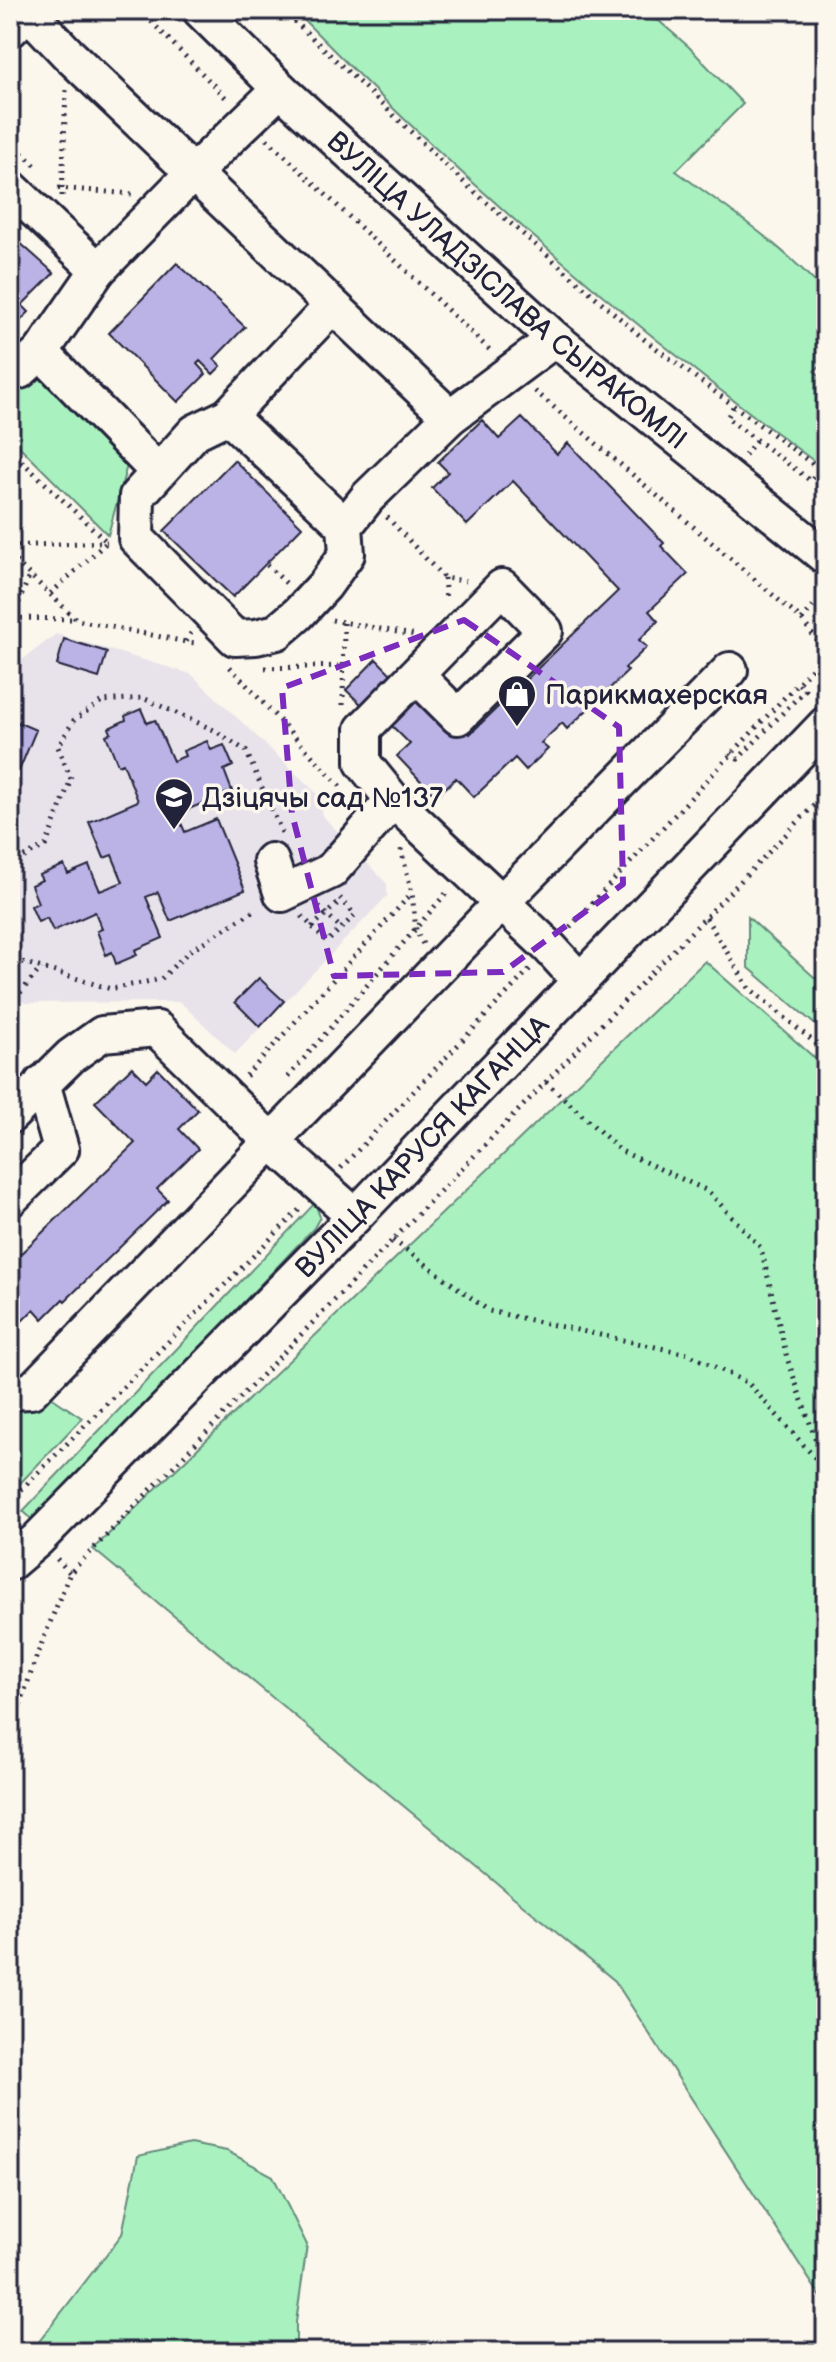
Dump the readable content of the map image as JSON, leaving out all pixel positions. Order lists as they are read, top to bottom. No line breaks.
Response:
{"streets":{"street":["ВУЛІЦА УЛАДЗІСЛАВА СЫРАКОМЛІ","ВУЛІЦА КАРУСЯ КАГАНЦА"]},"places":{"shop":["Парикмахерская"],"school or university":["Дзіцячы сад №137"]}}
